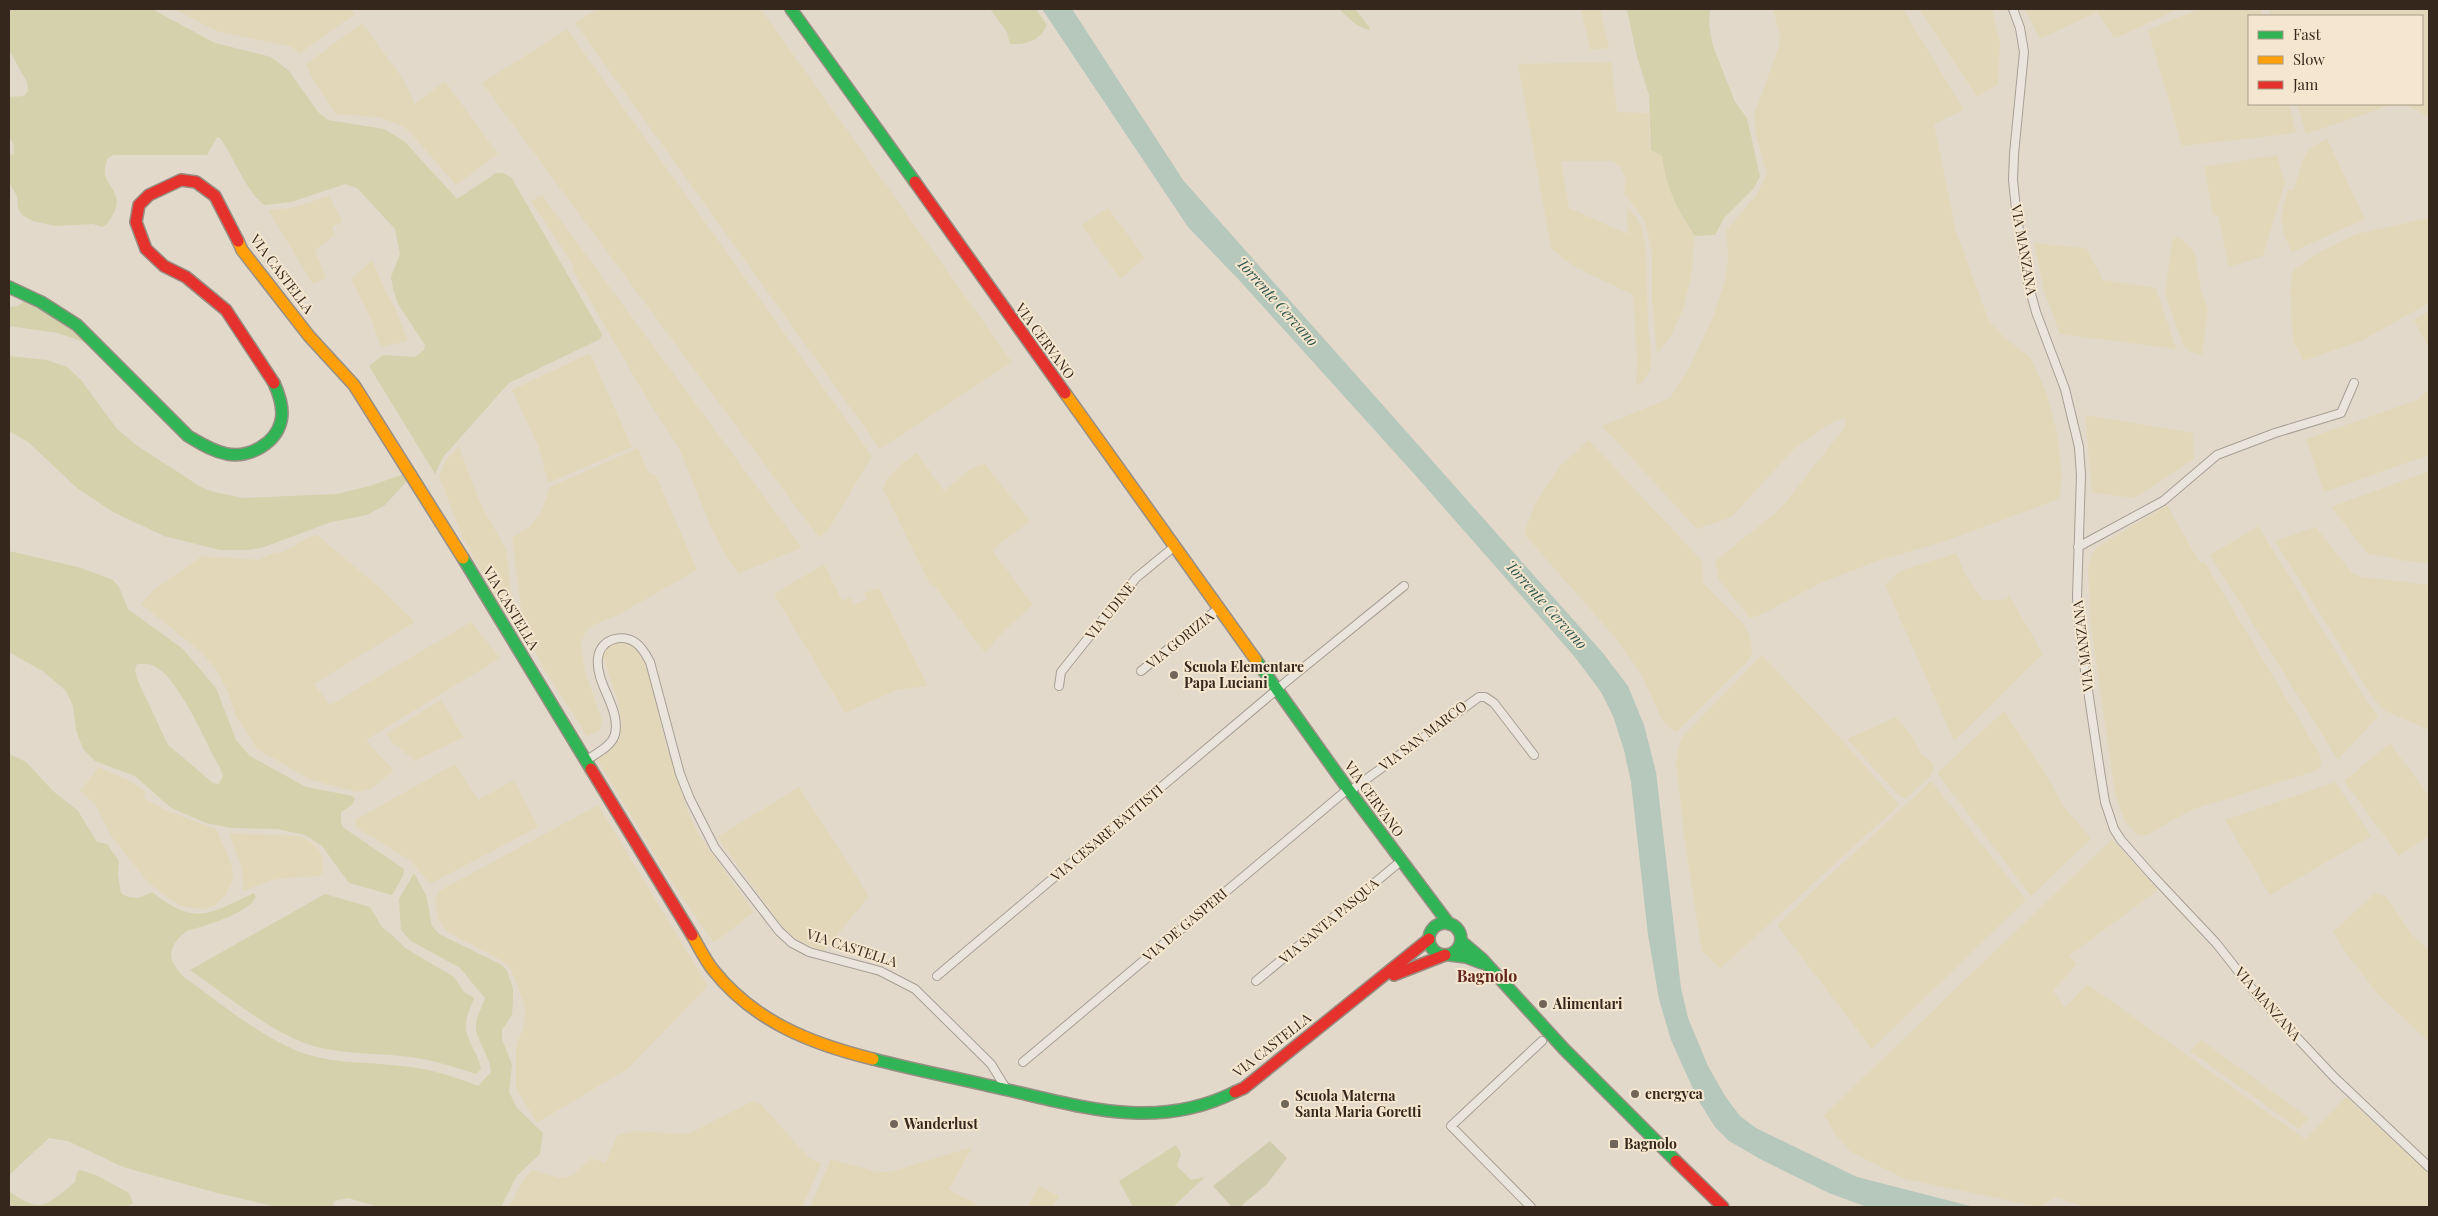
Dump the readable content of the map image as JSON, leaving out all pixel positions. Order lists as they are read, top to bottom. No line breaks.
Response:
{"streets":{"main road":["VIA CASTELLA","VIA CERVANO"],"street":["VIA MANZANA","VIA UDINE","VIA GORIZIA","VIA SAN MARCO","VIA CESARE BATTISTI","VIA SANTA PASQUA","VIA DE GASPERI"]},"crossings":[["VIA CERVANO","VIA UDINE"],["VIA CERVANO","VIA GORIZIA"],["VIA CERVANO","VIA SAN MARCO"],["VIA CERVANO","VIA CESARE BATTISTI"],["VIA CERVANO","VIA SANTA PASQUA"],["VIA CERVANO","VIA DE GASPERI"],["VIA SAN MARCO","VIA DE GASPERI"]],"districts":["Bagnolo"],"water":["Torrente Cervano"],"places":{"other":["Scuola Elementare Papa Luciani","Alimentari","energyca","Scuola Materna Santa Maria Goretti","Wanderlust"],"transit":["Bagnolo"]},"legend":["Fast","Slow","Jam"]}
